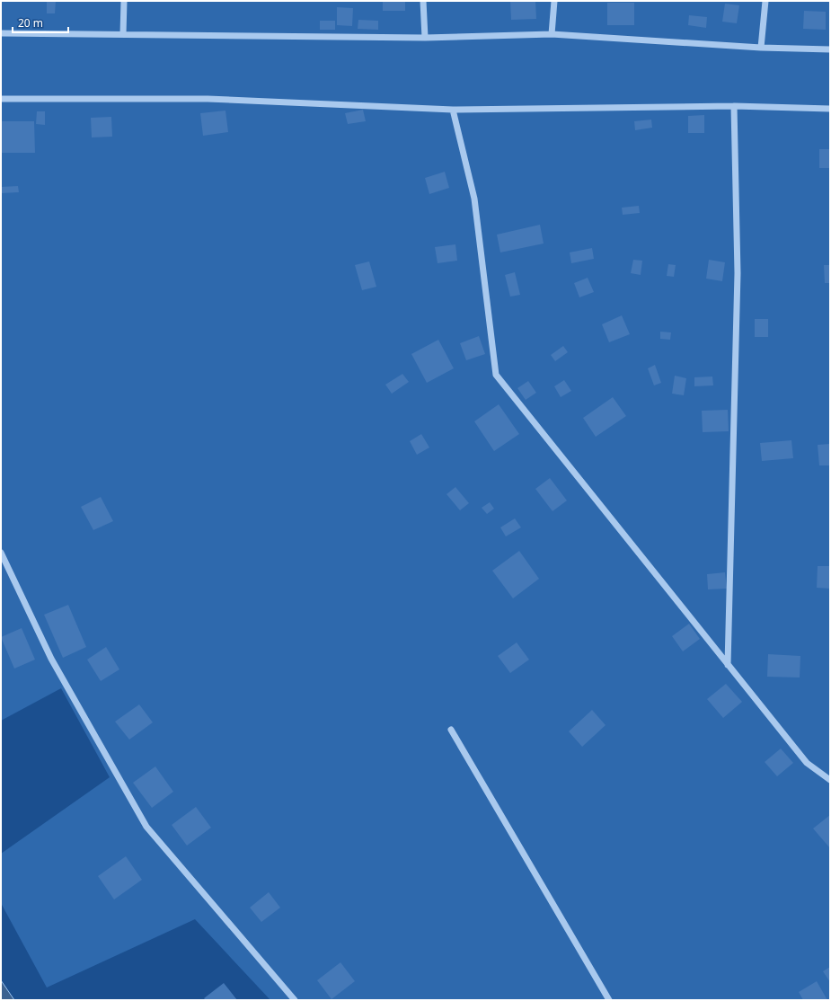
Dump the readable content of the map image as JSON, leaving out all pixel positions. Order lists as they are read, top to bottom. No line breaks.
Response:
{"scale_bar":"20 m"}
